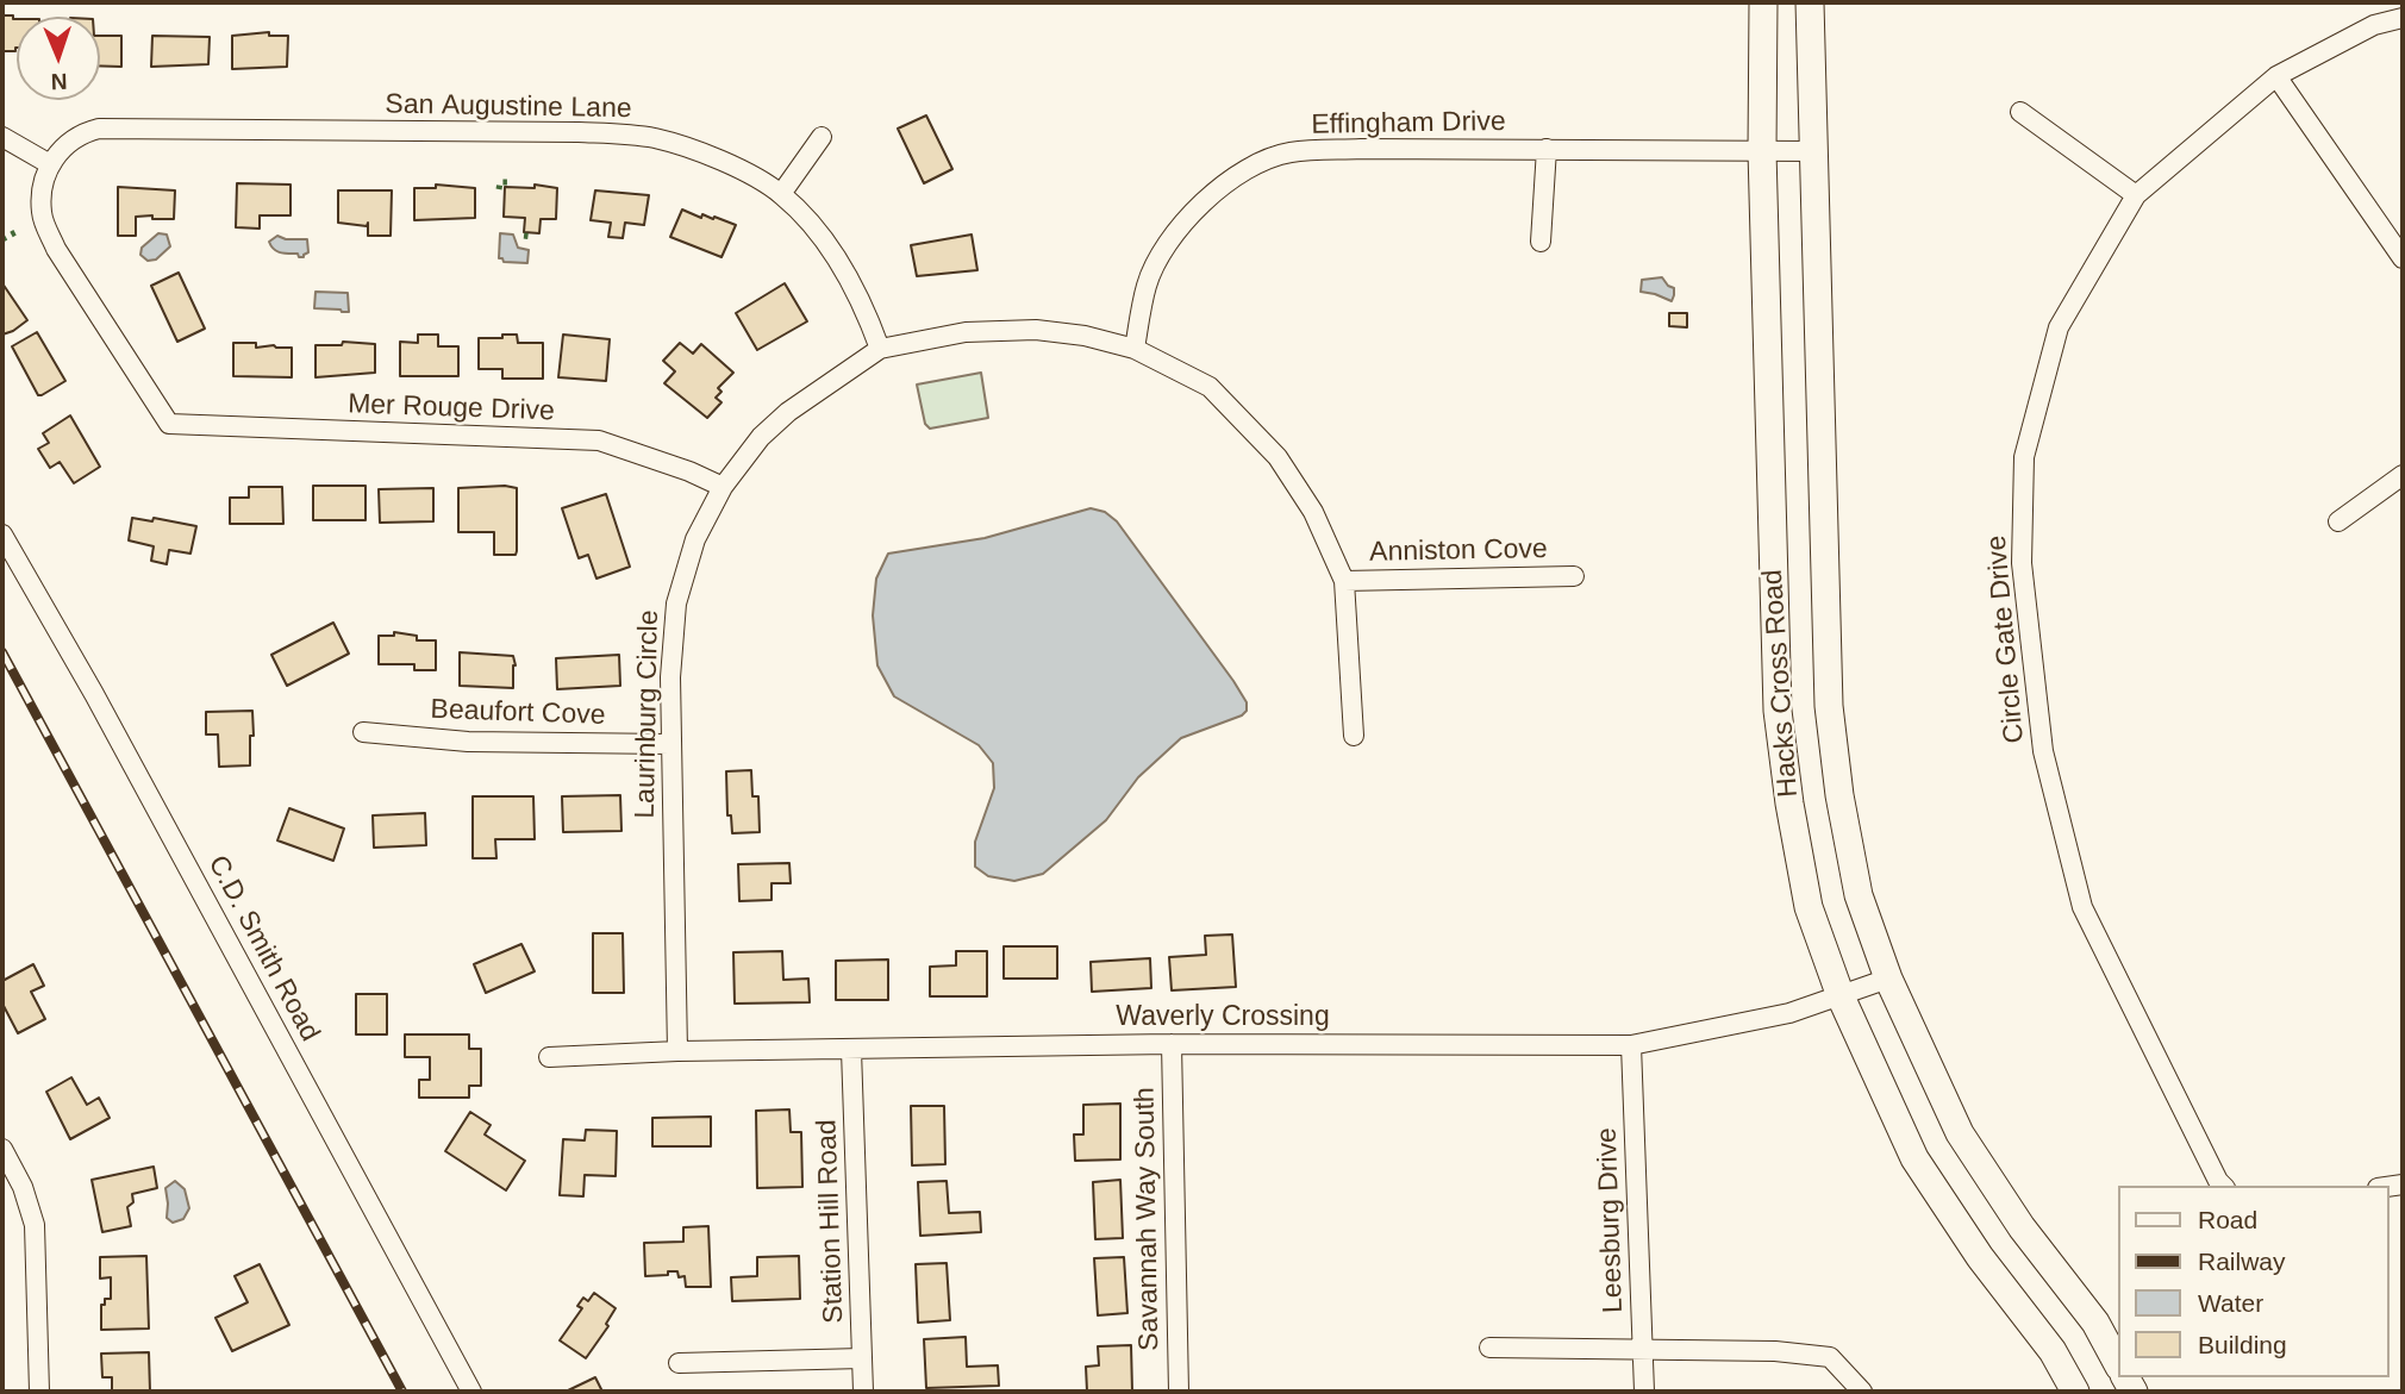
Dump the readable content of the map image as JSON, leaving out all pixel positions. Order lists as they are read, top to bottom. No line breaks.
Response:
{"streets":{"main road":["Hacks Cross Road"],"street":["San Augustine Lane","Effingham Drive","Mer Rouge Drive","Anniston Cove","Circle Gate Drive","Beaufort Cove","Laurinburg Circle","C.D. Smith Road","Waverly Crossing","Savannah Way South","Leesburg Drive","Station Hill Road"]},"crossings":[["San Augustine Lane","Mer Rouge Drive"],["San Augustine Lane","Laurinburg Circle"],["Effingham Drive","Hacks Cross Road"],["Effingham Drive","Laurinburg Circle"],["Mer Rouge Drive","Laurinburg Circle"],["Anniston Cove","Laurinburg Circle"],["Hacks Cross Road","Waverly Crossing"],["Beaufort Cove","Laurinburg Circle"],["Laurinburg Circle","Waverly Crossing"],["Waverly Crossing","Savannah Way South"],["Waverly Crossing","Leesburg Drive"],["Waverly Crossing","Station Hill Road"]],"legend":["Road","Railway","Water","Building"],"north":"bottom"}
